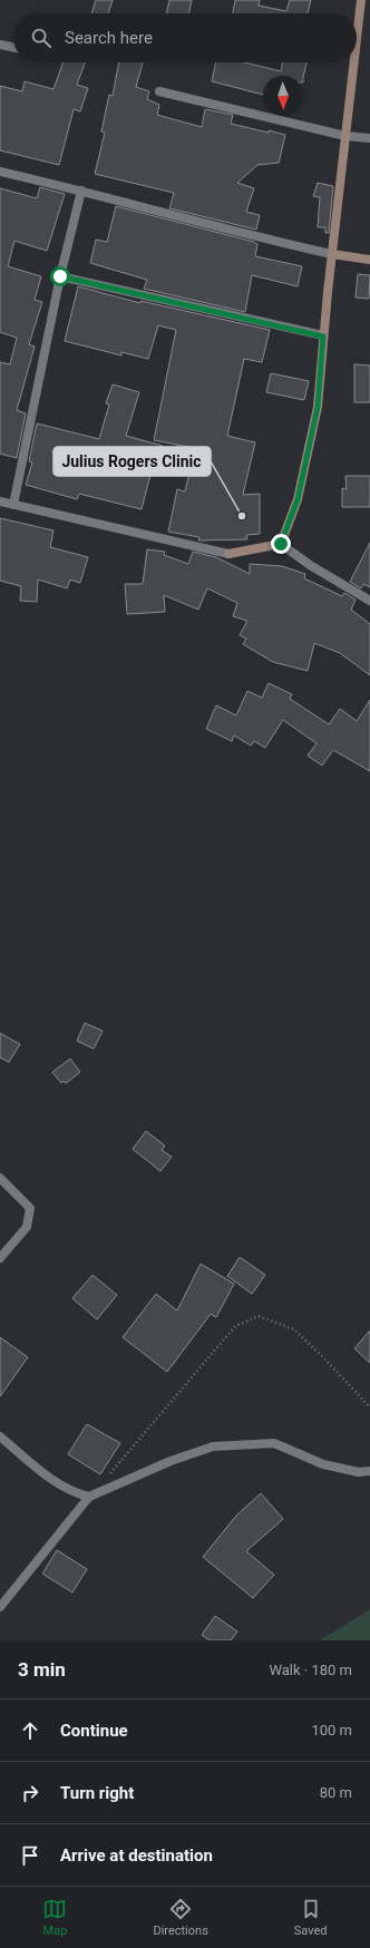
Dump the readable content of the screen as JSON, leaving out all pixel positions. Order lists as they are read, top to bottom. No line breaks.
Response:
{"places":["Julius Rogers Clinic"],"north":"bottom","page":{"search":"Search here","heading":["3 min","Walk · 180 m"],"list":[["Continue","100 m"],["Turn right","80 m"],"Arrive at destination"],"nav":["Map","Directions","Saved"]}}
